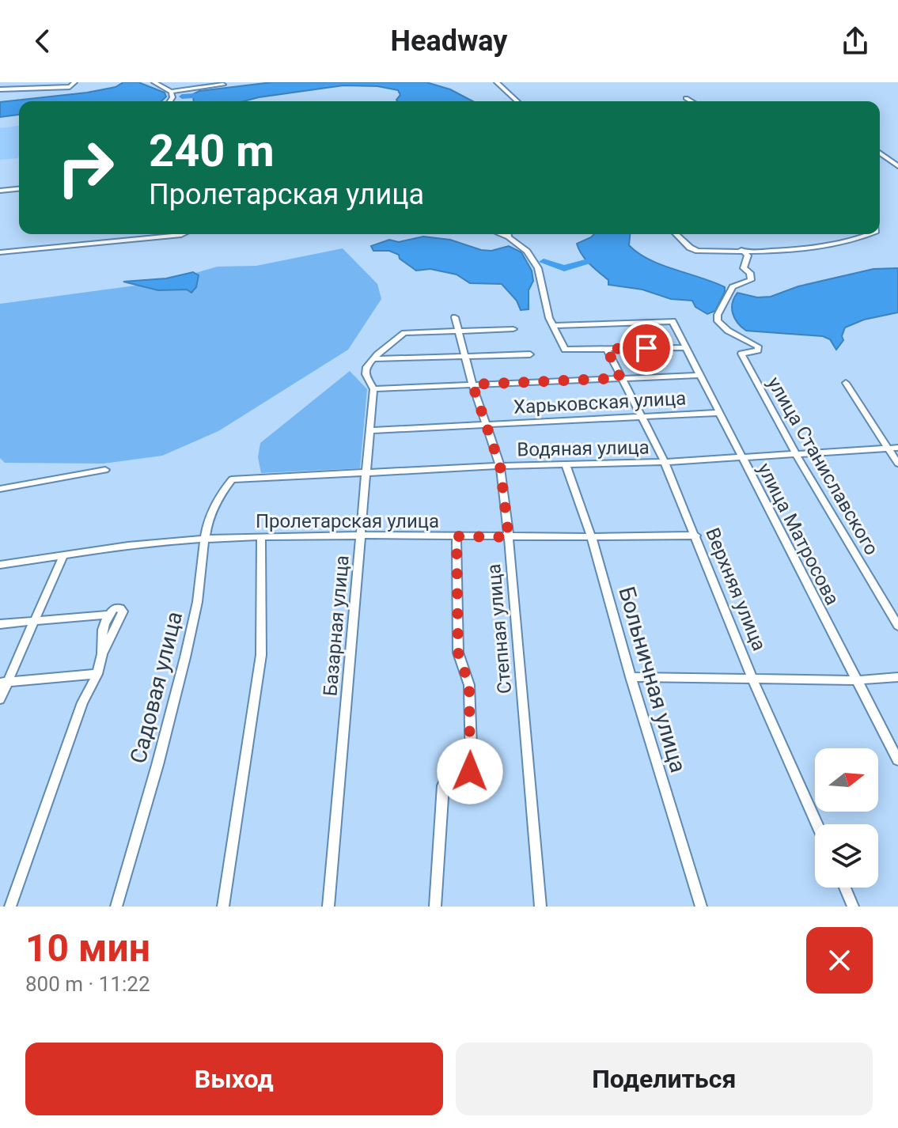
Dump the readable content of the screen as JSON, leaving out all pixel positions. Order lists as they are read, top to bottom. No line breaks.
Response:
{"streets":{"street":["Харьковская улица","Водяная улица","улица Станиславского","Пролетарская улица","улица Матросова","Верхняя улица","Базарная улица","Степная улица","Больничная улица","Садовая улица"]},"crossings":[["Харьковская улица","улица Матросова"],["Харьковская улица","Верхняя улица"],["Харьковская улица","Базарная улица"],["Харьковская улица","Степная улица"],["Водяная улица","улица Станиславского"],["Водяная улица","улица Матросова"],["Водяная улица","Верхняя улица"],["Водяная улица","Базарная улица"],["Водяная улица","Степная улица"],["Водяная улица","Больничная улица"],["Водяная улица","Садовая улица"],["Пролетарская улица","Верхняя улица"],["Пролетарская улица","Базарная улица"],["Пролетарская улица","Степная улица"],["Пролетарская улица","Больничная улица"],["Пролетарская улица","Садовая улица"]],"north":"right","page":{"header":"Headway","turn":["240 m","Пролетарская улица"],"heading":["10 мин","800 m · 11:22"],"buttons":["Выход","Поделиться"]}}
